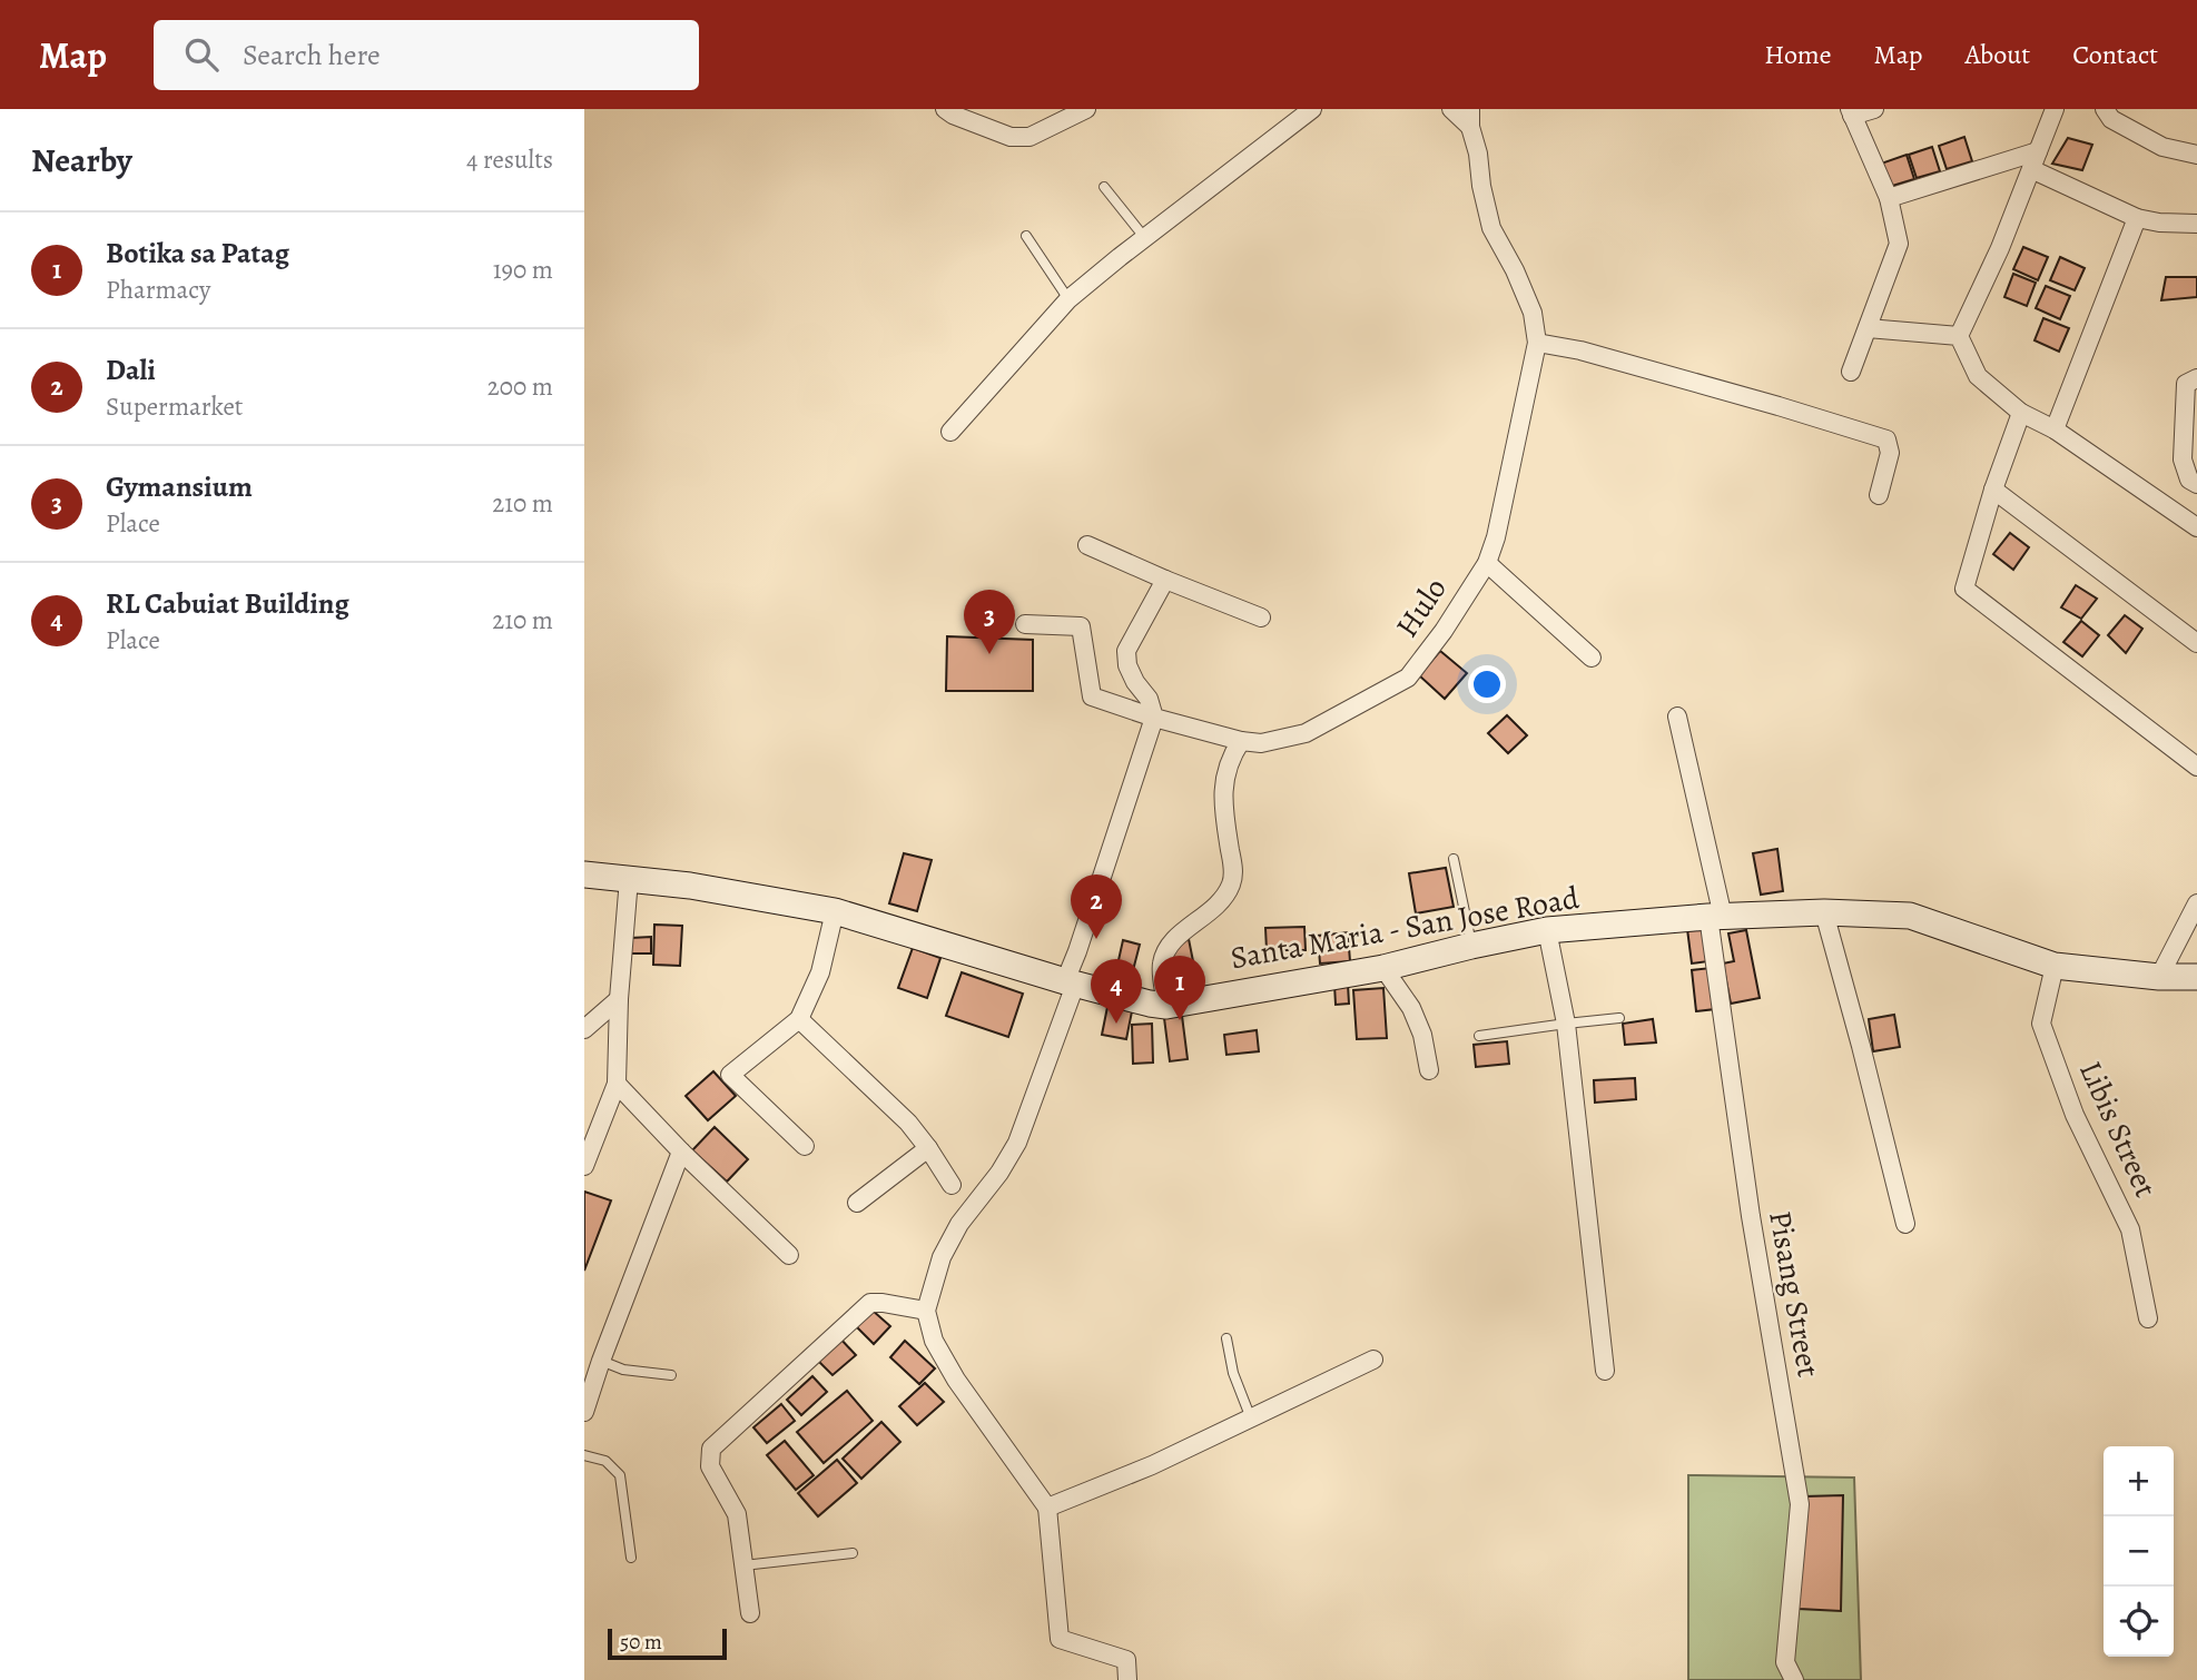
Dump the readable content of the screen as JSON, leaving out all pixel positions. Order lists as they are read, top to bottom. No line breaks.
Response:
{"streets":{"main road":["Santa Maria - San Jose Road"],"street":["Hulo","Libis Street","Pisang Street"]},"crossings":[["Santa Maria - San Jose Road","Libis Street"],["Santa Maria - San Jose Road","Pisang Street"]],"scale_bar":"50 m","page":{"header":"Map","search":"Search here","nav":["Home","Map","About","Contact"],"heading":["Nearby","4 results"],"list":[{"mark":"1","name":"Botika sa Patag","note":"Pharmacy","value":"190 m"},{"mark":"2","name":"Dali","note":"Supermarket","value":"200 m"},{"mark":"3","name":"Gymansium","note":"Place","value":"210 m"},{"mark":"4","name":"RL Cabuiat Building","note":"Place","value":"210 m"}],"pins":["3","2","1","4"],"map_buttons":["+","−"],"scale":"50 m"}}
